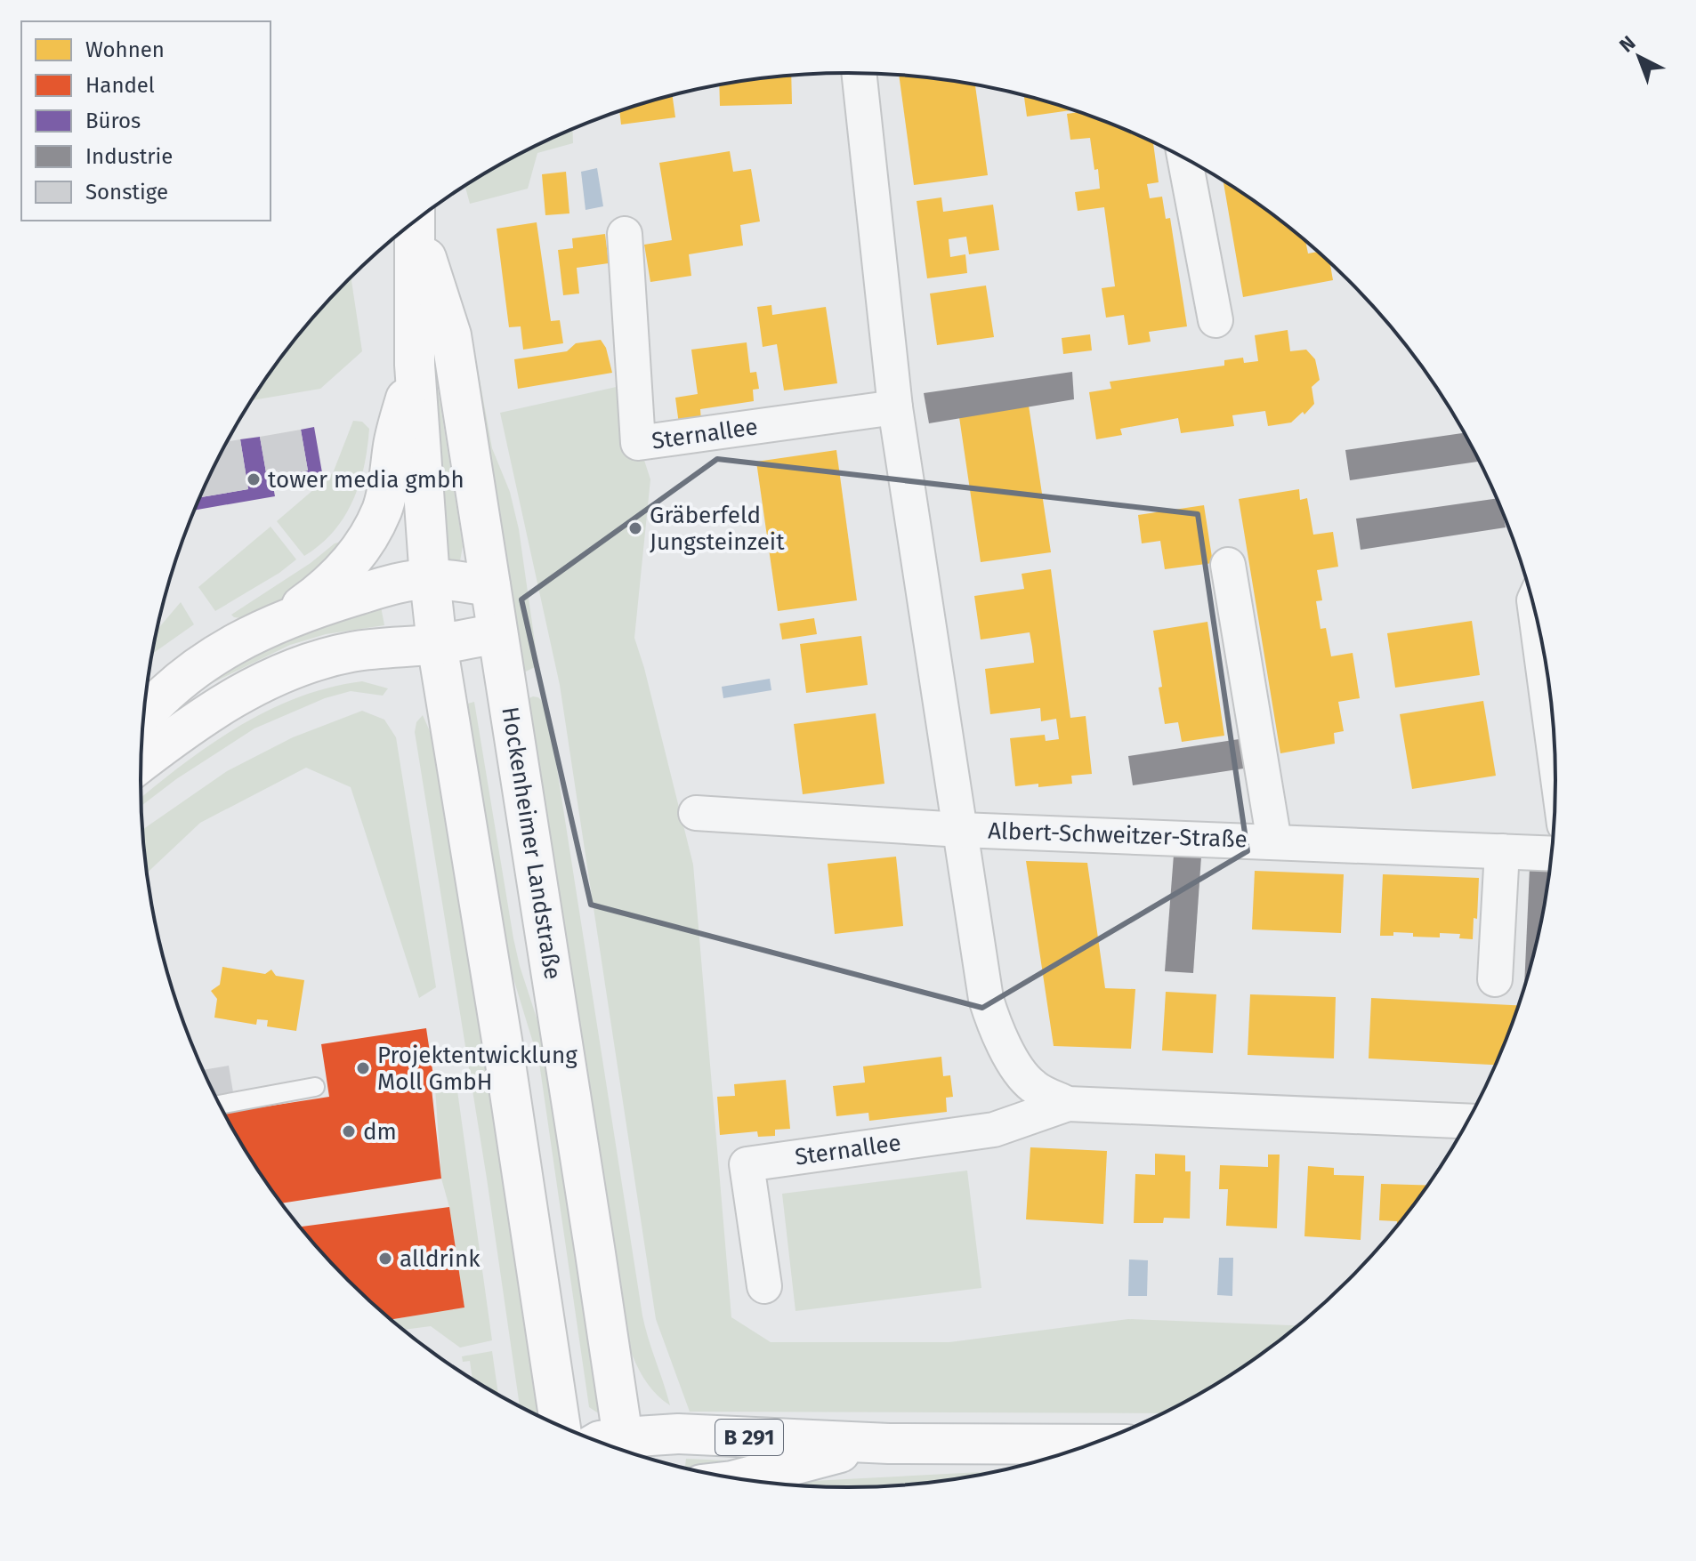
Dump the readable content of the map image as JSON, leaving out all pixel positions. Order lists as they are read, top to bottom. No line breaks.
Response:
{"streets":{"main road":["Hockenheimer Landstraße","B 291"],"street":["Sternallee","Albert-Schweitzer-Straße"]},"crossings":[["Sternallee","Albert-Schweitzer-Straße"],["Hockenheimer Landstraße","B 291"]],"places":["tower media gmbh","Gräberfeld Jungsteinzeit","Projektentwicklung Moll GmbH","dm","alldrink"],"legend":["Wohnen","Handel","Büros","Industrie","Sonstige"],"north":"top left"}
